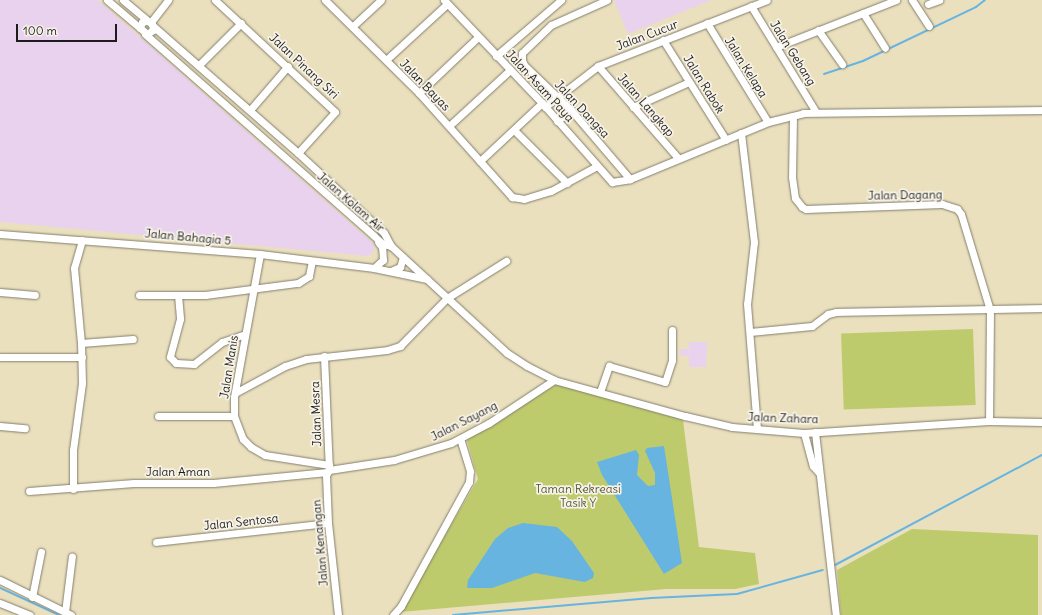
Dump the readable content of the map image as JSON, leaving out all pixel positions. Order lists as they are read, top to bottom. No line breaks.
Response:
{"streets":{"street":["Jalan Cucur","Jalan Gebang","Jalan Pinang Siri","Jalan Kelapa","Jalan Rabok","Jalan Bayas","Jalan Asam Paya","Jalan Langkap","Jalan Dangsa","Jalan Dagang","Jalan Kolam Air","Jalan Bahagia 5","Jalan Manis","Jalan Mesra","Jalan Zahara","Jalan Sayang","Jalan Aman","Jalan Sentosa","Jalan Kenangan"]},"crossings":[["Jalan Cucur","Jalan Gebang"],["Jalan Cucur","Jalan Kelapa"],["Jalan Cucur","Jalan Rabok"],["Jalan Cucur","Jalan Bayas"],["Jalan Cucur","Jalan Asam Paya"],["Jalan Cucur","Jalan Langkap"],["Jalan Cucur","Jalan Dangsa"],["Jalan Pinang Siri","Jalan Kolam Air"],["Jalan Asam Paya","Jalan Dangsa"],["Jalan Dagang","Jalan Zahara"],["Jalan Kolam Air","Jalan Zahara"],["Jalan Bahagia 5","Jalan Manis"],["Jalan Bahagia 5","Jalan Zahara"],["Jalan Manis","Jalan Mesra"],["Jalan Manis","Jalan Sayang"],["Jalan Manis","Jalan Aman"],["Jalan Manis","Jalan Kenangan"],["Jalan Mesra","Jalan Sayang"],["Jalan Mesra","Jalan Aman"],["Jalan Mesra","Jalan Kenangan"],["Jalan Zahara","Jalan Sayang"],["Jalan Sayang","Jalan Aman"],["Jalan Sayang","Jalan Kenangan"],["Jalan Aman","Jalan Kenangan"],["Jalan Sentosa","Jalan Kenangan"]],"parks":["Taman Rekreasi Tasik Y"],"scale_bar":"100 m"}
